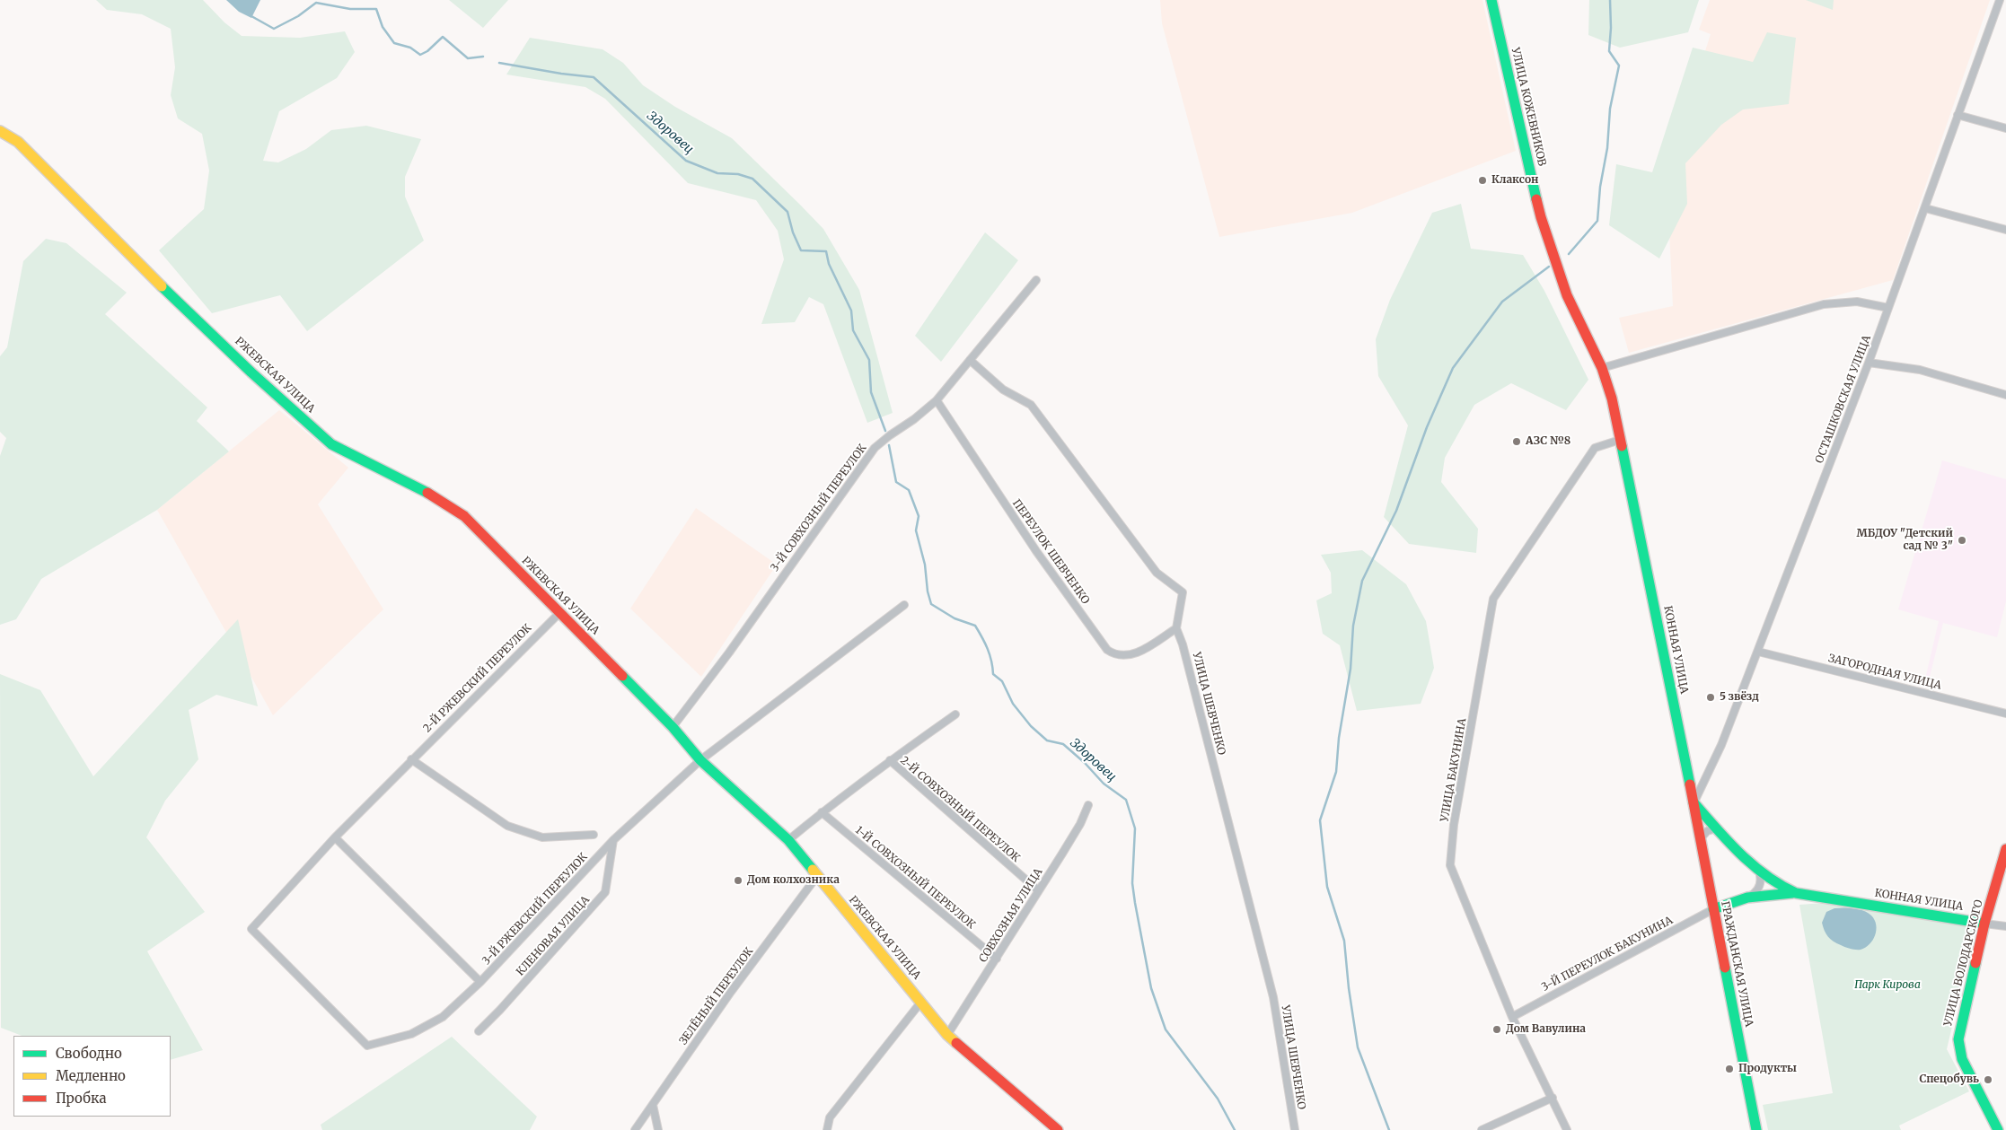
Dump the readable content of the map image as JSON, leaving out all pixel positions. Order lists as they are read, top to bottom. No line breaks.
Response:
{"streets":{"main road":["УЛИЦА КОЖЕВНИКОВ","РЖЕВСКАЯ УЛИЦА","КОННАЯ УЛИЦА","УЛИЦА ВОЛОДАРСКОГО","ГРАЖДАНСКАЯ УЛИЦА"],"street":["ОСТАШКОВСКАЯ УЛИЦА","3-Й СОВХОЗНЫЙ ПЕРЕУЛОК","ПЕРЕУЛОК ШЕВЧЕНКО","ЗАГОРОДНАЯ УЛИЦА","2-Й РЖЕВСКИЙ ПЕРЕУЛОК","УЛИЦА ШЕВЧЕНКО","УЛИЦА БАКУНИНА","2-Й СОВХОЗНЫЙ ПЕРЕУЛОК","1-Й СОВХОЗНЫЙ ПЕРЕУЛОК","3-Й РЖЕВСКИЙ ПЕРЕУЛОК","СОВХОЗНАЯ УЛИЦА","КЛЕНОВАЯ УЛИЦА","3-Й ПЕРЕУЛОК БАКУНИНА","ЗЕЛЁНЫЙ ПЕРЕУЛОК"]},"crossings":[["УЛИЦА КОЖЕВНИКОВ","КОННАЯ УЛИЦА"],["РЖЕВСКАЯ УЛИЦА","3-Й СОВХОЗНЫЙ ПЕРЕУЛОК"],["РЖЕВСКАЯ УЛИЦА","2-Й РЖЕВСКИЙ ПЕРЕУЛОК"],["РЖЕВСКАЯ УЛИЦА","2-Й СОВХОЗНЫЙ ПЕРЕУЛОК"],["РЖЕВСКАЯ УЛИЦА","3-Й РЖЕВСКИЙ ПЕРЕУЛОК"],["РЖЕВСКАЯ УЛИЦА","СОВХОЗНАЯ УЛИЦА"],["РЖЕВСКАЯ УЛИЦА","ЗЕЛЁНЫЙ ПЕРЕУЛОК"],["ОСТАШКОВСКАЯ УЛИЦА","КОННАЯ УЛИЦА"],["ОСТАШКОВСКАЯ УЛИЦА","ЗАГОРОДНАЯ УЛИЦА"],["ОСТАШКОВСКАЯ УЛИЦА","ГРАЖДАНСКАЯ УЛИЦА"],["3-Й СОВХОЗНЫЙ ПЕРЕУЛОК","ПЕРЕУЛОК ШЕВЧЕНКО"],["3-Й СОВХОЗНЫЙ ПЕРЕУЛОК","УЛИЦА ШЕВЧЕНКО"],["ПЕРЕУЛОК ШЕВЧЕНКО","УЛИЦА ШЕВЧЕНКО"],["КОННАЯ УЛИЦА","УЛИЦА БАКУНИНА"],["КОННАЯ УЛИЦА","3-Й ПЕРЕУЛОК БАКУНИНА"],["КОННАЯ УЛИЦА","УЛИЦА ВОЛОДАРСКОГО"],["КОННАЯ УЛИЦА","ГРАЖДАНСКАЯ УЛИЦА"],["2-Й РЖЕВСКИЙ ПЕРЕУЛОК","3-Й РЖЕВСКИЙ ПЕРЕУЛОК"],["УЛИЦА БАКУНИНА","3-Й ПЕРЕУЛОК БАКУНИНА"],["2-Й СОВХОЗНЫЙ ПЕРЕУЛОК","1-Й СОВХОЗНЫЙ ПЕРЕУЛОК"],["2-Й СОВХОЗНЫЙ ПЕРЕУЛОК","СОВХОЗНАЯ УЛИЦА"],["1-Й СОВХОЗНЫЙ ПЕРЕУЛОК","СОВХОЗНАЯ УЛИЦА"],["3-Й РЖЕВСКИЙ ПЕРЕУЛОК","КЛЕНОВАЯ УЛИЦА"],["3-Й ПЕРЕУЛОК БАКУНИНА","ГРАЖДАНСКАЯ УЛИЦА"]],"water":["Здоровец"],"parks":["Парк Кирова"],"places":["Клаксон","АЗС №8","МБДОУ \"Детский сад № 3\"","5 звёзд","Дом колхозника","Дом Вавулина","Продукты","Спецобувь"],"legend":["Свободно","Медленно","Пробка"]}
